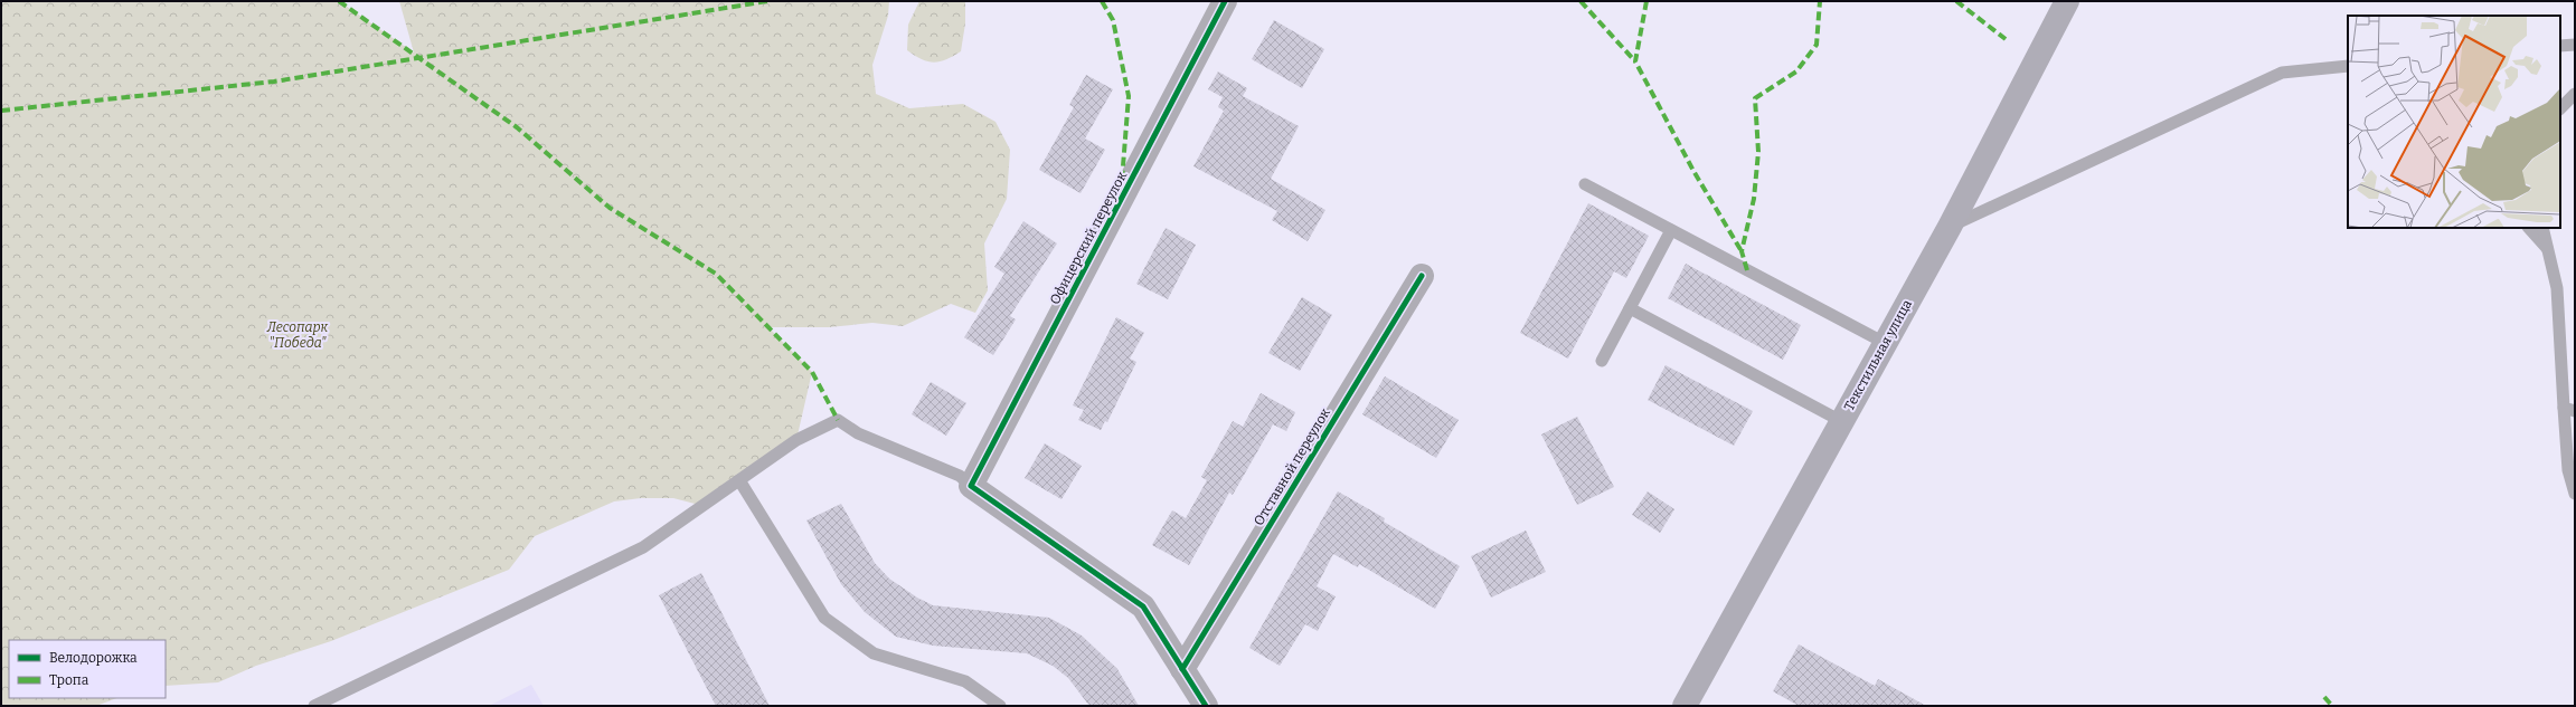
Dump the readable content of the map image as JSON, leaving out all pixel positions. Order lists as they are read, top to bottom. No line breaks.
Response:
{"streets":{"main road":["Текстильная улица"],"street":["Офицерский переулок","Отставной переулок"]},"parks":["Лесопарк \"Победа\""],"legend":["Велодорожка","Тропа"]}
